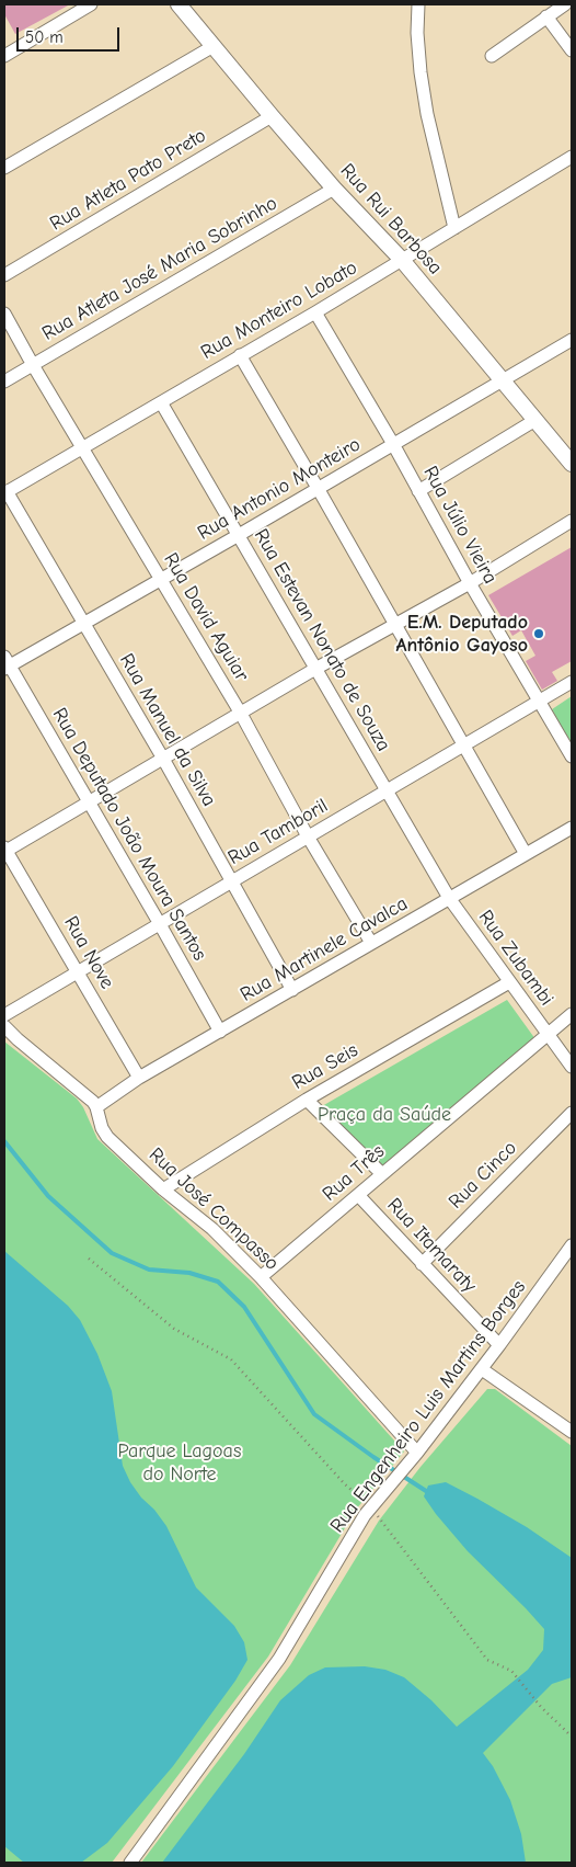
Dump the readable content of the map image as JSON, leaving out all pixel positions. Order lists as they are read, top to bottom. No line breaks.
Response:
{"streets":{"street":["Rua Atleta Pato Preto","Rua Rui Barbosa","Rua Atleta José Maria Sobrinho","Rua Monteiro Lobato","Rua Antonio Monteiro","Rua Júlio Vieira","Rua David Aguiar","Rua Estevan Nonato de Souza","Rua Manuel da Silva","Rua Tamboril","Rua Deputado João Moura Santos","Rua Martinele Cavalca","Rua Nove","Rua Zubambi","Rua Seis","Rua Três","Rua Cinco","Rua José Compasso","Rua Itamaraty","Rua Engenheiro Luis Martins Borges"]},"crossings":[["Rua Atleta Pato Preto","Rua Rui Barbosa"],["Rua Rui Barbosa","Rua Atleta José Maria Sobrinho"],["Rua Rui Barbosa","Rua Monteiro Lobato"],["Rua Rui Barbosa","Rua Antonio Monteiro"],["Rua Atleta José Maria Sobrinho","Rua David Aguiar"],["Rua Monteiro Lobato","Rua Júlio Vieira"],["Rua Monteiro Lobato","Rua David Aguiar"],["Rua Monteiro Lobato","Rua Estevan Nonato de Souza"],["Rua Monteiro Lobato","Rua Manuel da Silva"],["Rua Antonio Monteiro","Rua Júlio Vieira"],["Rua Antonio Monteiro","Rua David Aguiar"],["Rua Antonio Monteiro","Rua Estevan Nonato de Souza"],["Rua Antonio Monteiro","Rua Manuel da Silva"],["Rua Antonio Monteiro","Rua Deputado João Moura Santos"],["Rua Júlio Vieira","Rua Tamboril"],["Rua David Aguiar","Rua Tamboril"],["Rua David Aguiar","Rua Martinele Cavalca"],["Rua Estevan Nonato de Souza","Rua Tamboril"],["Rua Estevan Nonato de Souza","Rua Martinele Cavalca"],["Rua Estevan Nonato de Souza","Rua Zubambi"],["Rua Manuel da Silva","Rua Tamboril"],["Rua Manuel da Silva","Rua Martinele Cavalca"],["Rua Tamboril","Rua Deputado João Moura Santos"],["Rua Tamboril","Rua Nove"],["Rua Deputado João Moura Santos","Rua Martinele Cavalca"],["Rua Martinele Cavalca","Rua Nove"],["Rua Martinele Cavalca","Rua Zubambi"],["Rua Martinele Cavalca","Rua José Compasso"],["Rua Zubambi","Rua Seis"],["Rua Zubambi","Rua Três"],["Rua Seis","Rua José Compasso"],["Rua Três","Rua José Compasso"],["Rua Três","Rua Itamaraty"],["Rua Cinco","Rua Itamaraty"],["Rua José Compasso","Rua Engenheiro Luis Martins Borges"],["Rua Itamaraty","Rua Engenheiro Luis Martins Borges"]],"parks":["Praça da Saúde","Parque Lagoas do Norte"],"places":["E.M. Deputado Antônio Gayoso"],"scale_bar":"50 m"}
